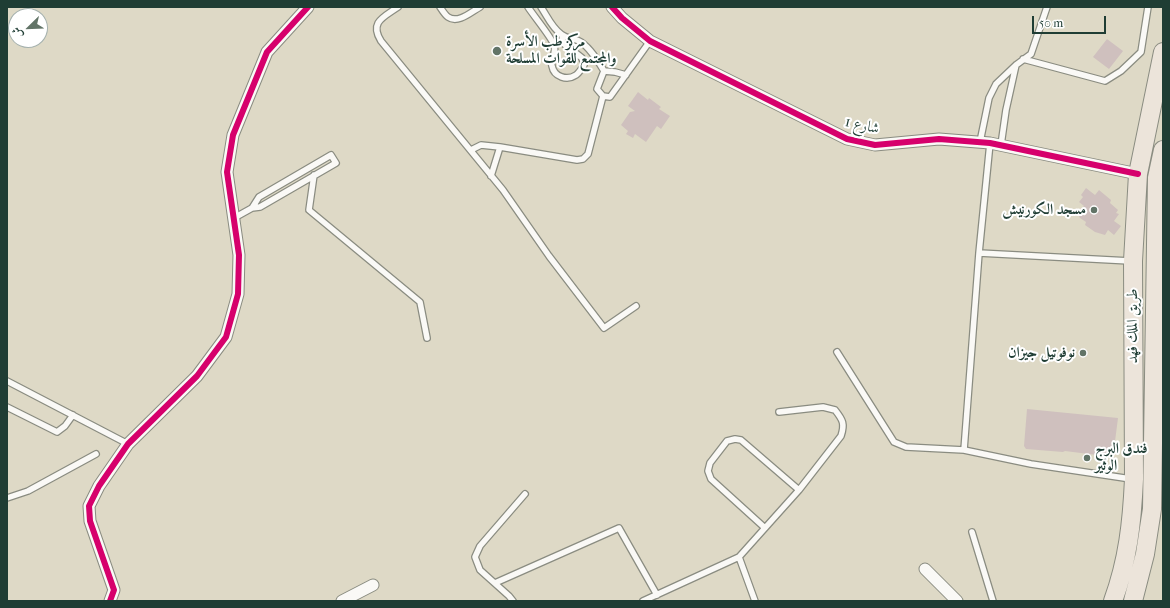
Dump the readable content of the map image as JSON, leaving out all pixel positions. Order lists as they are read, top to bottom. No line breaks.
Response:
{"streets":{"main road":["طريق الملك فهد"],"street":["شارع 1"]},"crossings":[["شارع 1","طريق الملك فهد"]],"places":["مركز طب الأسرة والمجتمع للقوات المسلحة","مسجد الكورنيش","نوفوتيل جيزان","فندق البرج الوثير"],"scale_bar":"50 m","north":"bottom left"}
